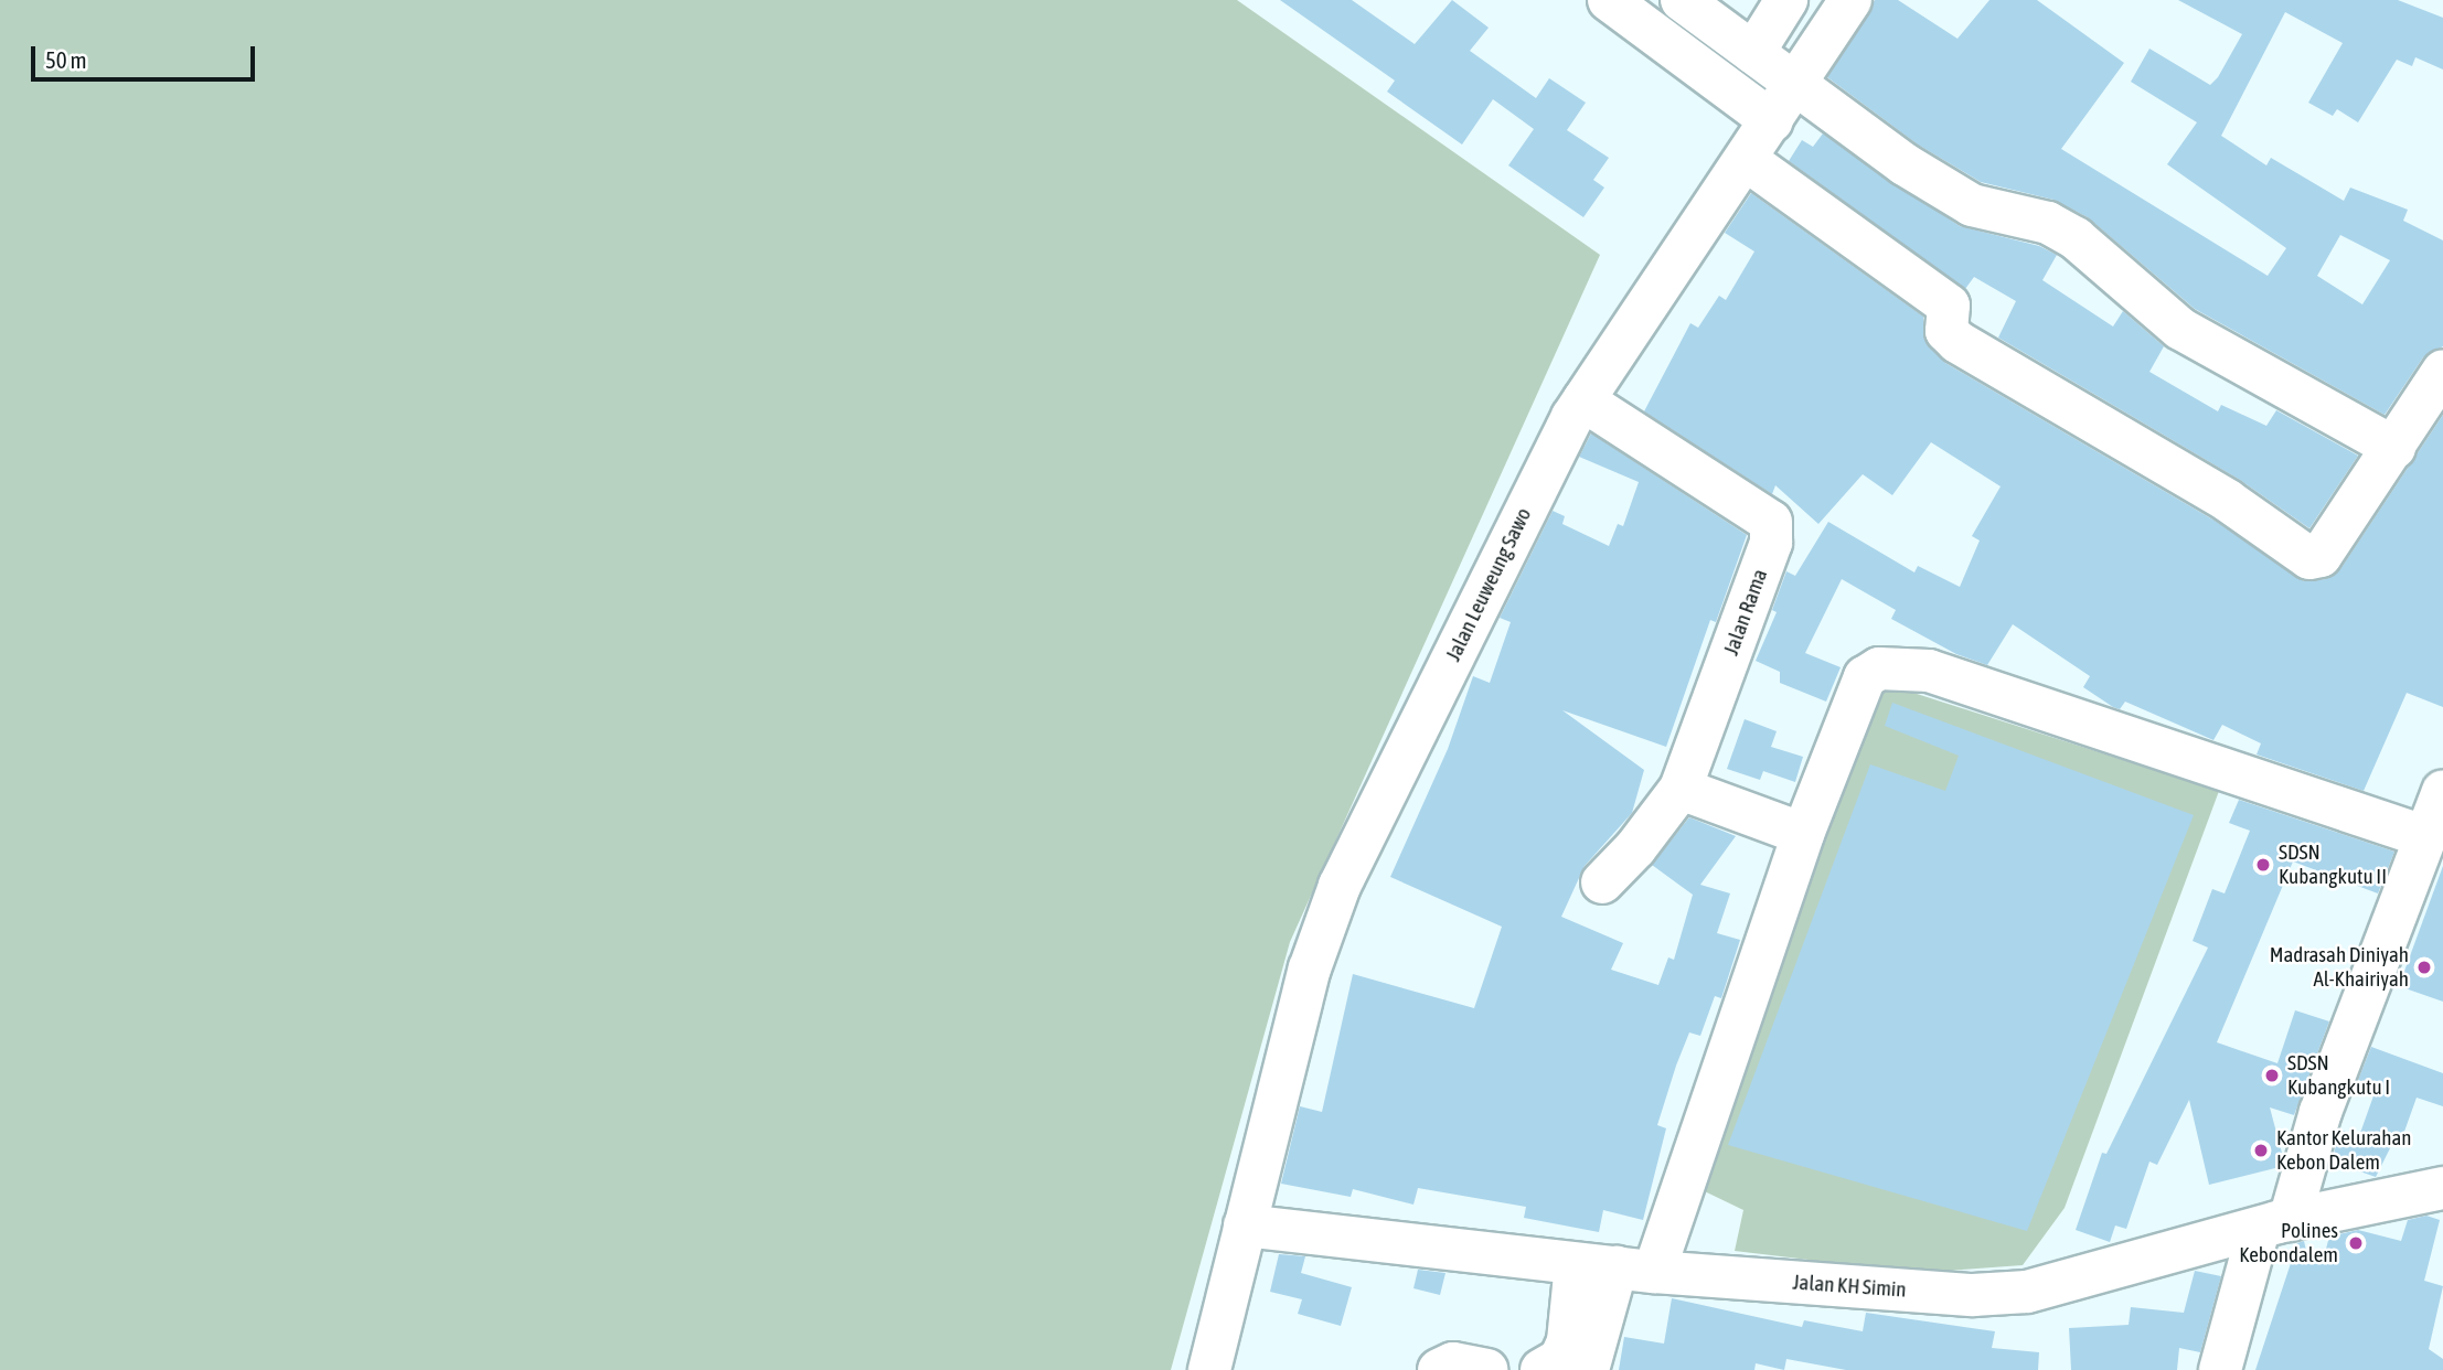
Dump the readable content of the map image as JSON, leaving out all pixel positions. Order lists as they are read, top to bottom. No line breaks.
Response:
{"streets":{"street":["Jalan Leuweung Sawo","Jalan Rama","Jalan KH Simin"]},"crossings":[["Jalan Leuweung Sawo","Jalan Rama"],["Jalan Leuweung Sawo","Jalan KH Simin"]],"places":["SDSN Kubangkutu II","Madrasah Diniyah Al-Khairiyah","SDSN Kubangkutu I","Kantor Kelurahan Kebon Dalem","Polines Kebondalem"],"scale_bar":"50 m"}
